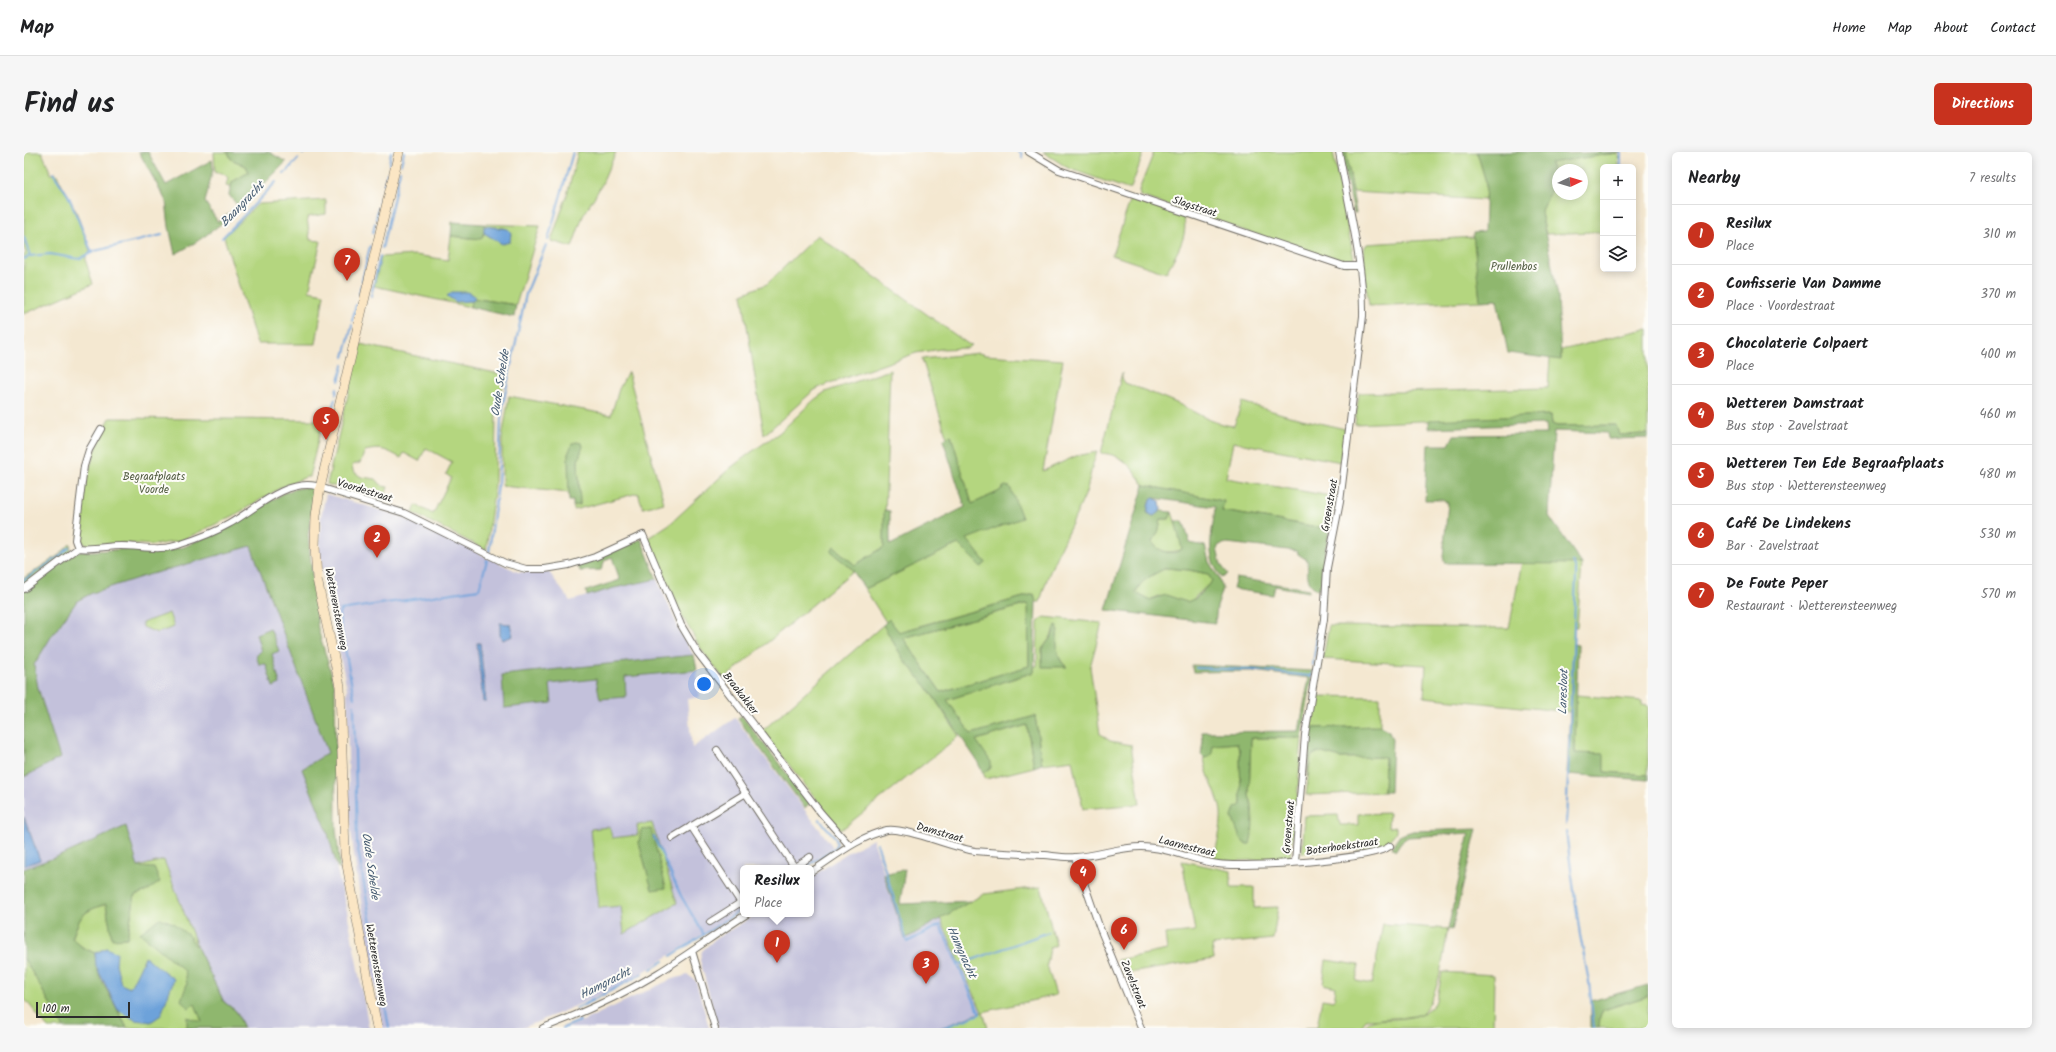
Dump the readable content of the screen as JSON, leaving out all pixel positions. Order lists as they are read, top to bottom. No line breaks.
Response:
{"streets":{"street":["Slagstraat","Voordestraat","Groenstraat","Wetterensteenweg","Braakakker","Damstraat","Laarnestraat","Boterhoekstraat","Zavelstraat"]},"crossings":[["Slagstraat","Groenstraat"],["Voordestraat","Wetterensteenweg"],["Voordestraat","Braakakker"],["Groenstraat","Laarnestraat"],["Groenstraat","Boterhoekstraat"],["Braakakker","Damstraat"],["Damstraat","Laarnestraat"],["Damstraat","Zavelstraat"],["Laarnestraat","Boterhoekstraat"],["Laarnestraat","Zavelstraat"]],"water":["Baangracht","Oude Schelde","Laresloot","Hamgracht"],"parks":["Prullenbos","Begraafplaats Voorde"],"scale_bar":"100 m","north":"right","page":{"header":"Map","nav":["Home","Map","About","Contact"],"title":"Find us","buttons":"Directions","heading":["Nearby","7 results"],"map_buttons":["+","−"],"list":[{"mark":"1","name":"Resilux","note":"Place","value":"310 m"},{"mark":"2","name":"Confisserie Van Damme","note":"Place · Voordestraat","value":"370 m"},{"mark":"3","name":"Chocolaterie Colpaert","note":"Place","value":"400 m"},{"mark":"4","name":"Wetteren Damstraat","note":"Bus stop · Zavelstraat","value":"460 m"},{"mark":"5","name":"Wetteren Ten Ede Begraafplaats","note":"Bus stop · Wetterensteenweg","value":"480 m"},{"mark":"6","name":"Café De Lindekens","note":"Bar · Zavelstraat","value":"530 m"},{"mark":"7","name":"De Foute Peper","note":"Restaurant · Wetterensteenweg","value":"570 m"}],"pins":["7","5","2","4","6","1","3"],"popup":["Resilux","Place"],"scale":"100 m"}}
